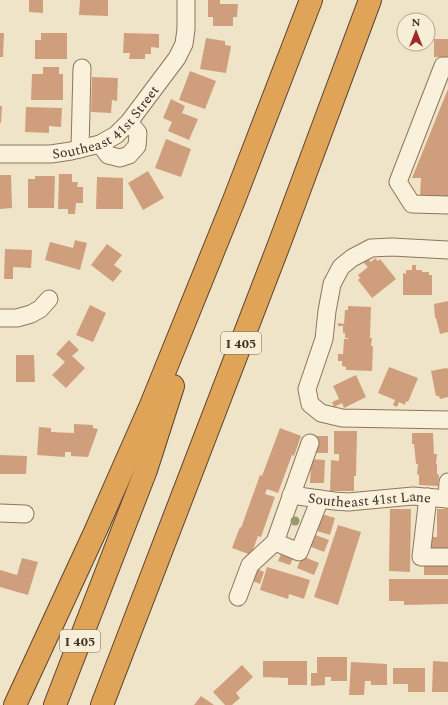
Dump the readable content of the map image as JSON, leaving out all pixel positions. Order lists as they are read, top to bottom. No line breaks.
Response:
{"streets":{"highway":["I 405"],"street":["Southeast 41st Street","Southeast 41st Lane"]},"north":"top"}
